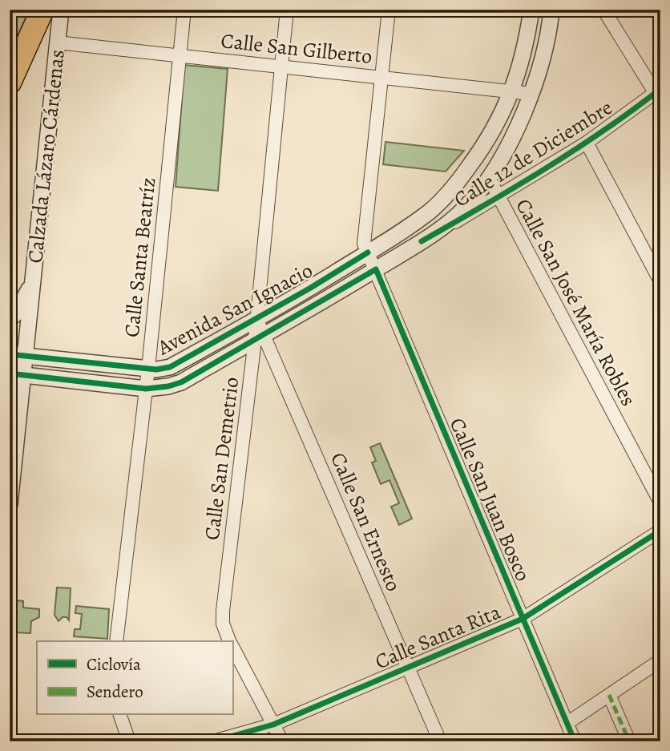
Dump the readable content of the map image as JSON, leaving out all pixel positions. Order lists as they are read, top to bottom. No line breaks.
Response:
{"streets":{"highway":["Calzada Lázaro Cárdenas"],"street":["Calle San Gilberto","Calle 12 de Diciembre","Calle Santa Beatríz","Calle San José María Robles","Avenida San Ignacio","Calle San Demetrio","Calle San Juan Bosco","Calle San Ernesto","Calle Santa Rita"]},"crossings":[["Calle San Gilberto","Calzada Lázaro Cárdenas"],["Calle San Gilberto","Calle Santa Beatríz"],["Calle San Gilberto","Avenida San Ignacio"],["Calle San Gilberto","Calle San Demetrio"],["Calle San Gilberto","Calle San Juan Bosco"],["Calle 12 de Diciembre","Calle San José María Robles"],["Calle 12 de Diciembre","Avenida San Ignacio"],["Calzada Lázaro Cárdenas","Avenida San Ignacio"],["Calle Santa Beatríz","Avenida San Ignacio"],["Calle San José María Robles","Avenida San Ignacio"],["Avenida San Ignacio","Calle San Demetrio"],["Avenida San Ignacio","Calle San Juan Bosco"],["Avenida San Ignacio","Calle San Ernesto"],["Calle San Demetrio","Calle San Ernesto"],["Calle San Demetrio","Calle Santa Rita"],["Calle San Juan Bosco","Calle Santa Rita"],["Calle San Ernesto","Calle Santa Rita"]],"legend":["Ciclovía","Sendero"]}
